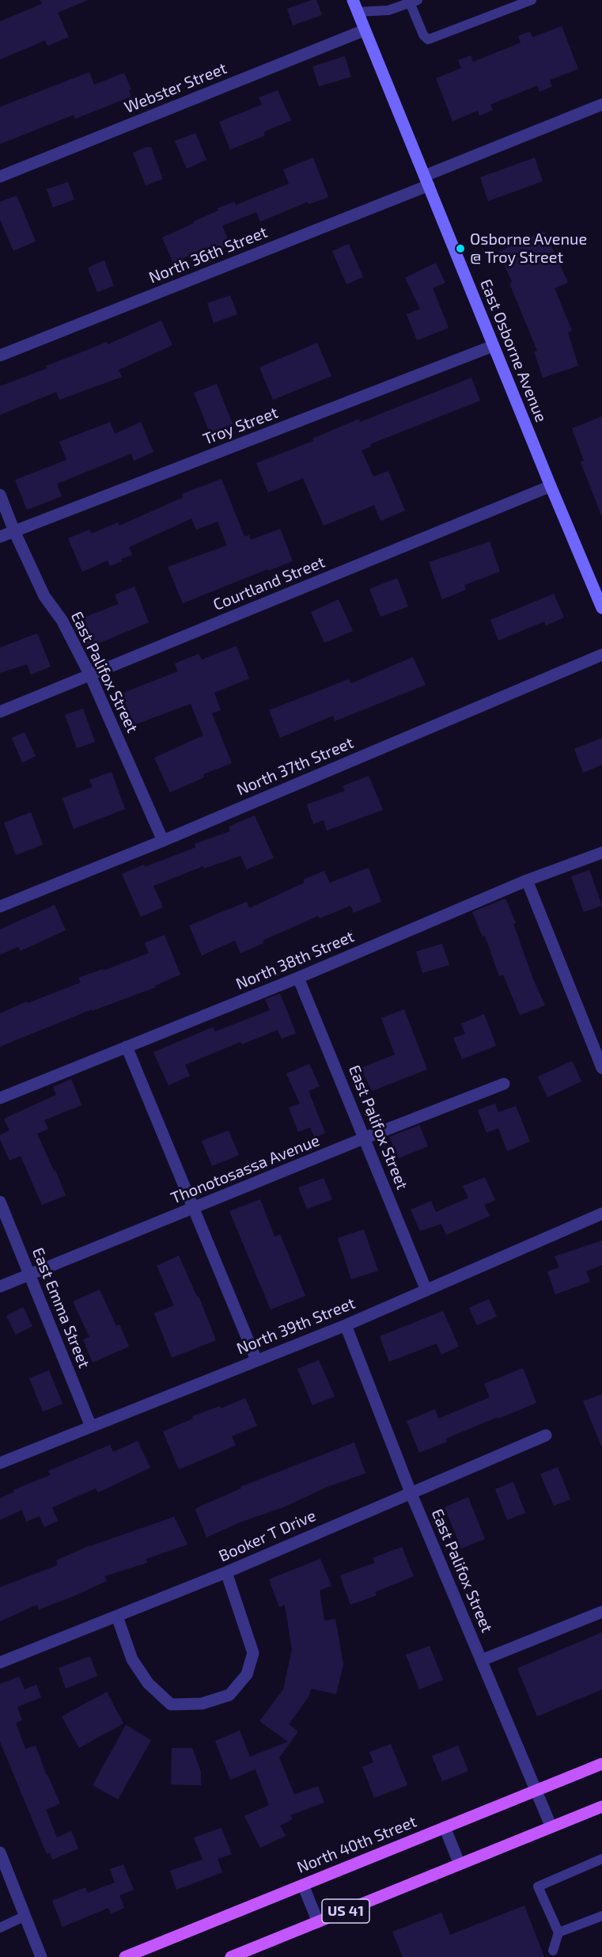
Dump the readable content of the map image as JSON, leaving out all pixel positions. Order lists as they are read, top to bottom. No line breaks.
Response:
{"streets":{"main road":["North 40th Street","US 41"],"street":["Webster Street","North 36th Street","East Osborne Avenue","Troy Street","Courtland Street","East Palifox Street","North 37th Street","North 38th Street","Thonotosassa Avenue","East Emma Street","North 39th Street","Booker T Drive"]},"crossings":[["Webster Street","East Osborne Avenue"],["North 36th Street","East Osborne Avenue"],["East Osborne Avenue","Troy Street"],["East Osborne Avenue","Courtland Street"],["Troy Street","East Palifox Street"],["Courtland Street","East Palifox Street"],["East Palifox Street","North 37th Street"],["East Palifox Street","North 38th Street"],["East Palifox Street","Thonotosassa Avenue"],["East Palifox Street","North 39th Street"],["East Palifox Street","Booker T Drive"],["East Palifox Street","North 40th Street"],["East Palifox Street","US 41"],["Thonotosassa Avenue","East Emma Street"],["East Emma Street","North 39th Street"]],"places":["Osborne Avenue @ Troy Street"]}
